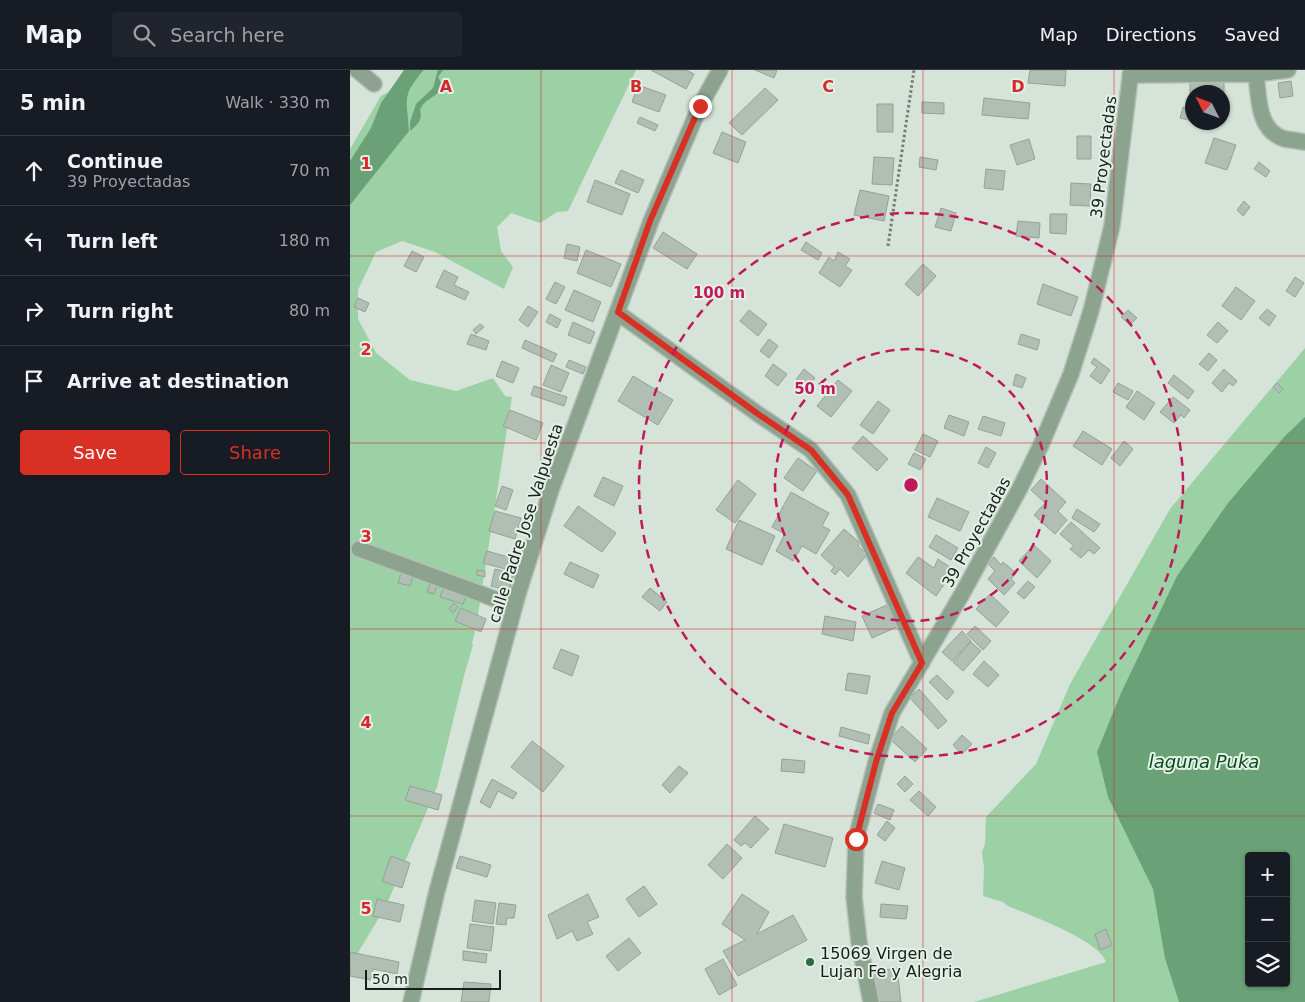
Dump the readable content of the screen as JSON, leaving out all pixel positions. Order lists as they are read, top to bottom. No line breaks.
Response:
{"streets":{"street":["39 Proyectadas","calle Padre Jose Valpuesta"]},"water":["laguna Puka"],"places":["15069 Virgen de Lujan Fe y Alegria"],"scale_bar":"50 m","north":"top left","page":{"header":"Map","search":"Search here","nav":["Map","Directions","Saved"],"heading":["5 min","Walk · 330 m"],"list":[["Continue","39 Proyectadas","70 m"],["Turn left","180 m"],["Turn right","80 m"],"Arrive at destination"],"buttons":["Save","Share"],"map_buttons":["+","−"],"scale":"50 m"},"grid":{"columns":["A","B","C","D"],"rows":["1","2","3","4","5"]},"rings":["100 m","50 m"]}
